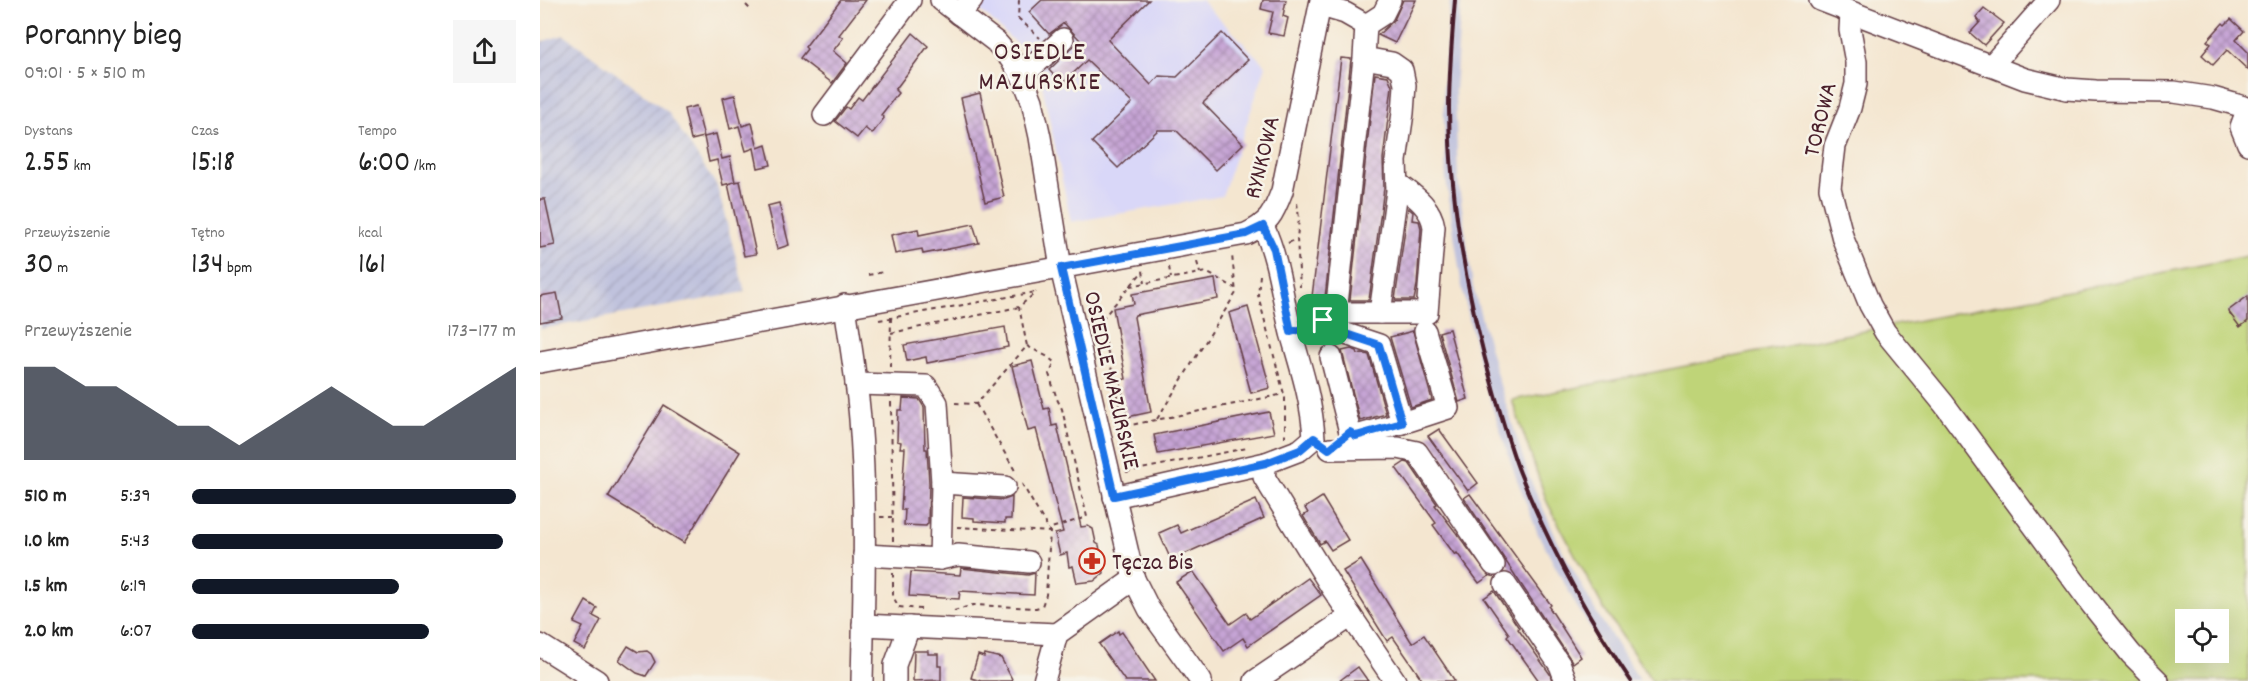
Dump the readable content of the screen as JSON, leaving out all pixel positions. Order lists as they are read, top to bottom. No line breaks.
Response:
{"streets":{"street":["TOROWA","RYNKOWA","OSIEDLE MAZURSKIE"]},"crossings":[["RYNKOWA","OSIEDLE MAZURSKIE"]],"districts":["OSIEDLE MAZURSKIE"],"places":{"pharmacy":["Tęcza Bis"]},"page":{"heading":["Poranny bieg","09:01 · 5 × 510 m"],"stats":[["Dystans","2.55 km"],["Czas","15:18"],["Tempo","6:00 /km"],["Przewyższenie","30 m"],["Tętno","134 bpm"],["kcal","161"]],"chart":["Przewyższenie","173–177 m"],"list":[{"name":"510 m","note":"5:39"},{"name":"1.0 km","note":"5:43"},{"name":"1.5 km","note":"6:19"},{"name":"2.0 km","note":"6:07"}]}}
